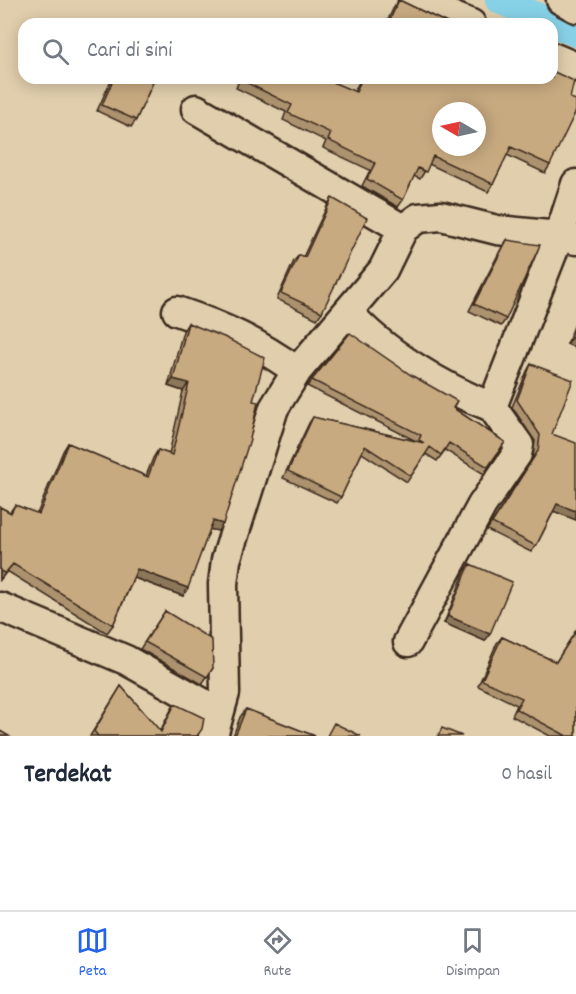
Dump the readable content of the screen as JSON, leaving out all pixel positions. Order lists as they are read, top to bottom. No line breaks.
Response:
{"north":"left","page":{"search":"Cari di sini","heading":["Terdekat","0 hasil"],"nav":["Peta","Rute","Disimpan"]}}
